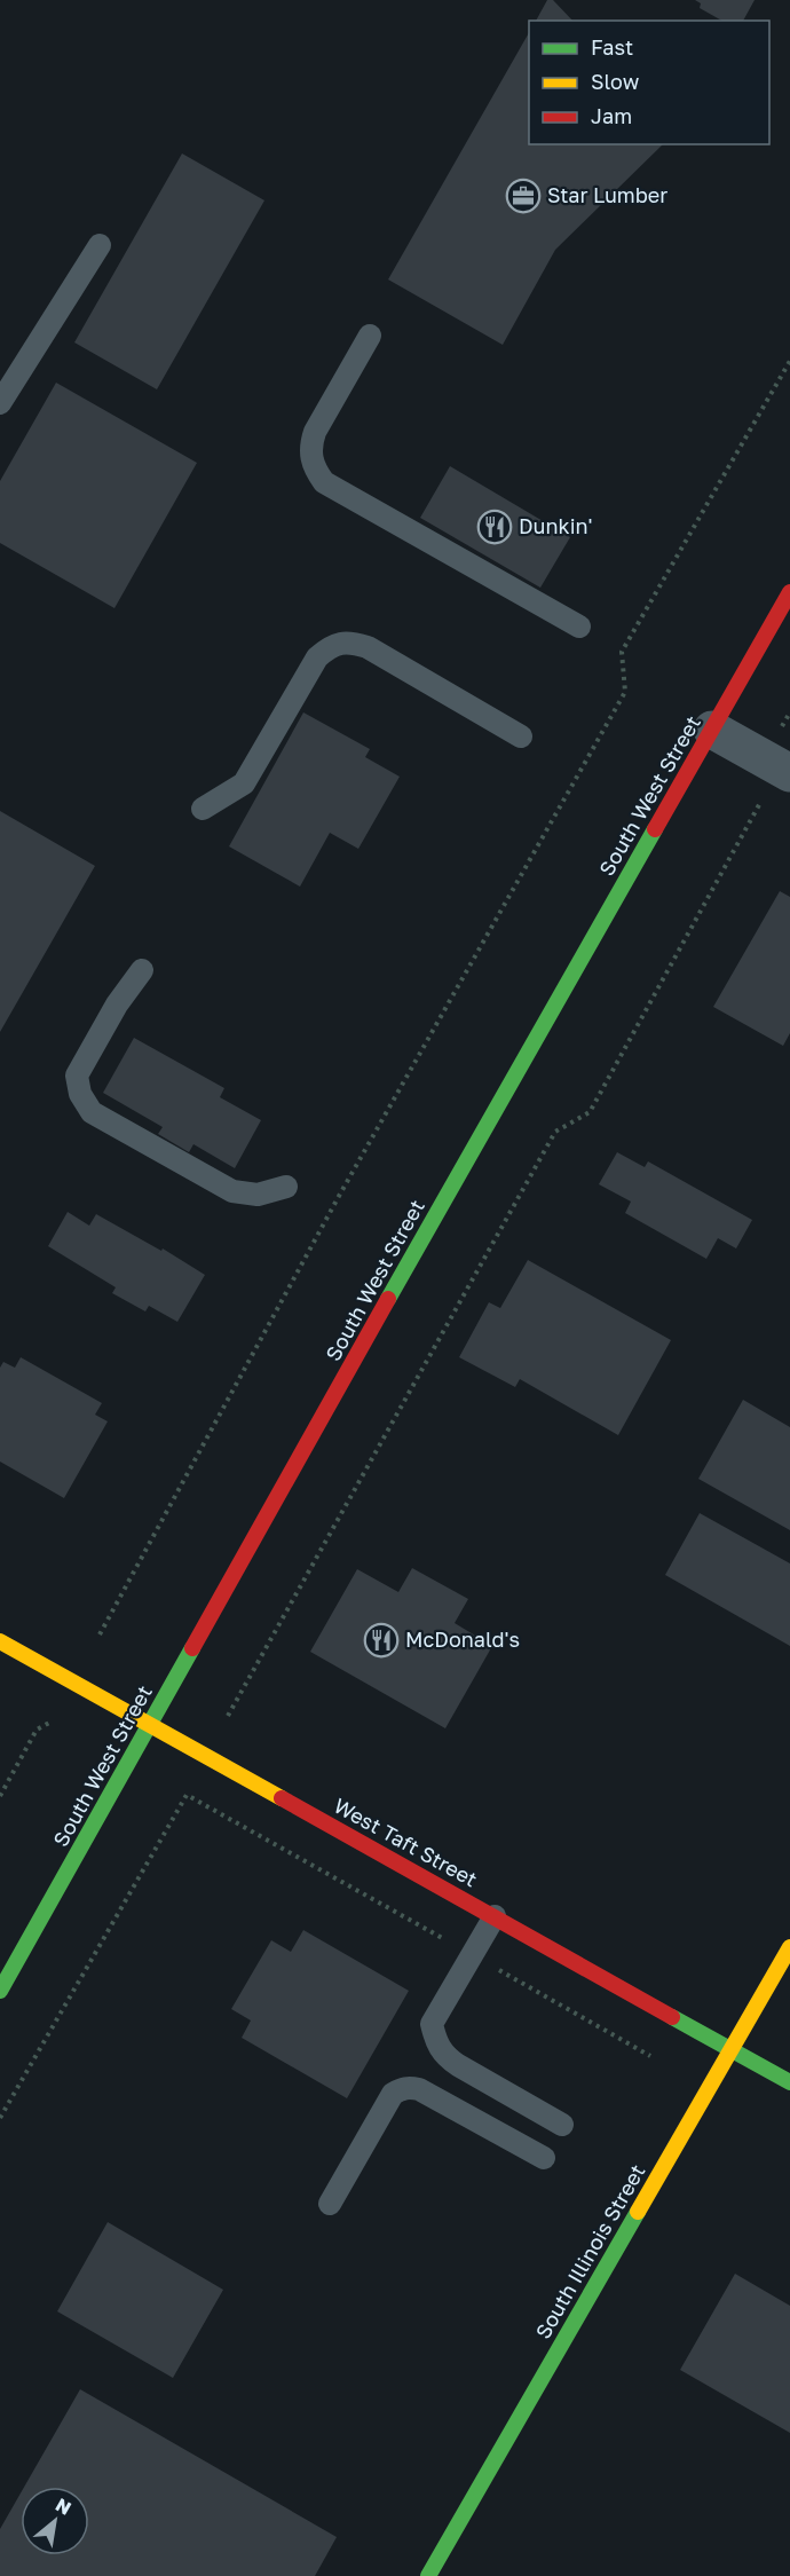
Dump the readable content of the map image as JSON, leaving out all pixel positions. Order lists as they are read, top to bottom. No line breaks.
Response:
{"streets":{"street":["South West Street","West Taft Street","South Illinois Street"]},"crossings":[["South West Street","West Taft Street"],["West Taft Street","South Illinois Street"]],"places":{"office":["Star Lumber"],"restaurant":["Dunkin'","McDonald's"]},"legend":["Fast","Slow","Jam"],"north":"top right"}
